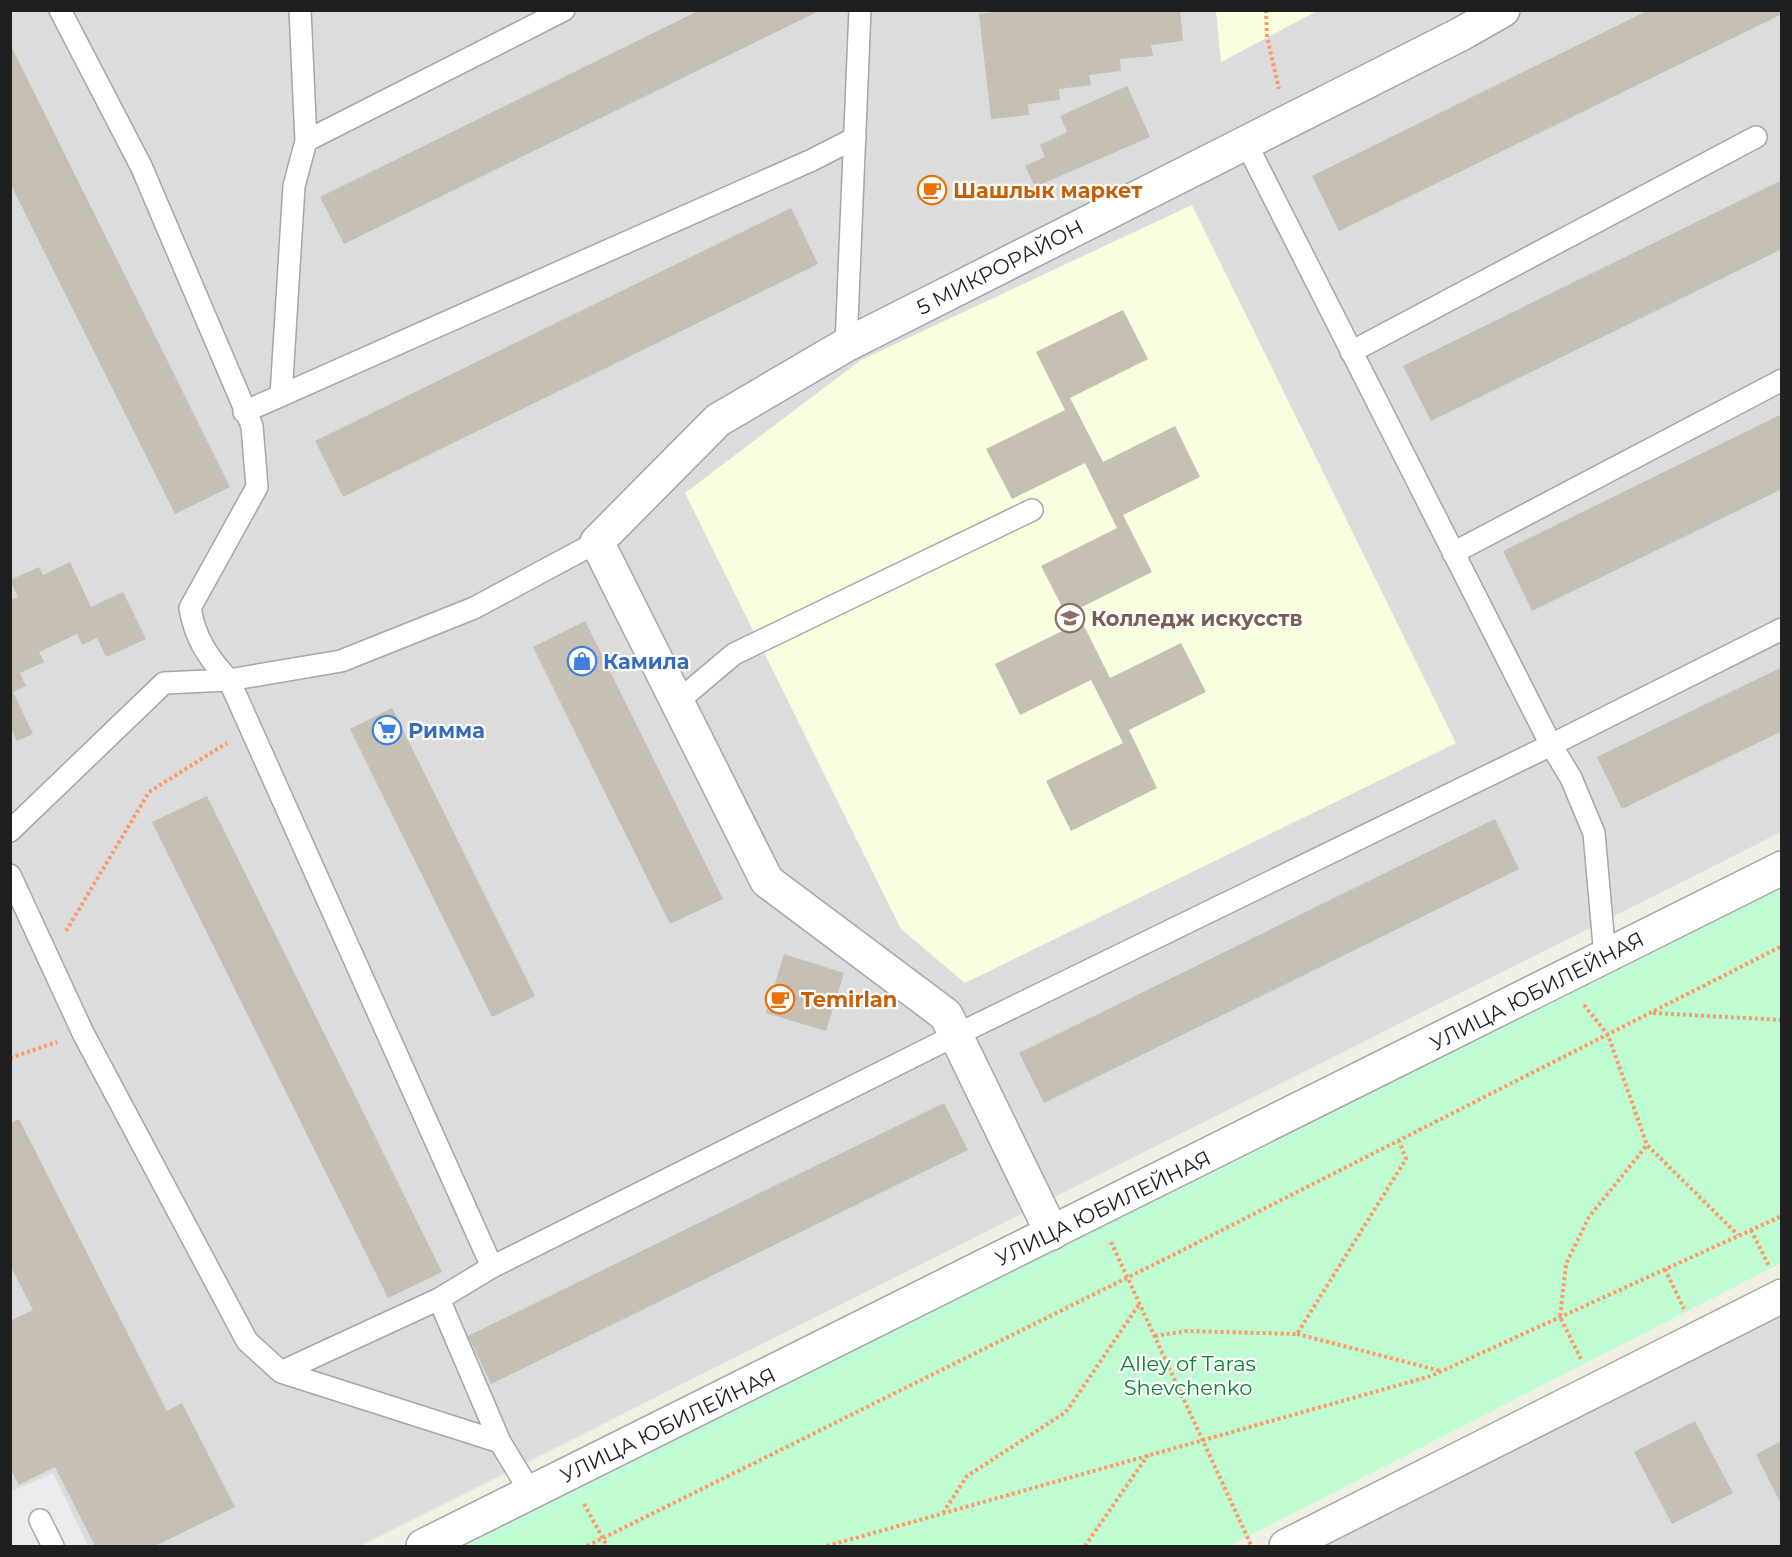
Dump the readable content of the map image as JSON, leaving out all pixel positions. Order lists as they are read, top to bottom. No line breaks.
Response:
{"streets":{"street":["5 МИКРОРАЙОН","УЛИЦА ЮБИЛЕЙНАЯ"]},"parks":["Alley of Taras Shevchenko"],"places":{"cafe":["Шашлык маркет","Temirlan"],"school or university":["Колледж искусств"],"shop":["Камила"],"supermarket":["Римма"]}}
